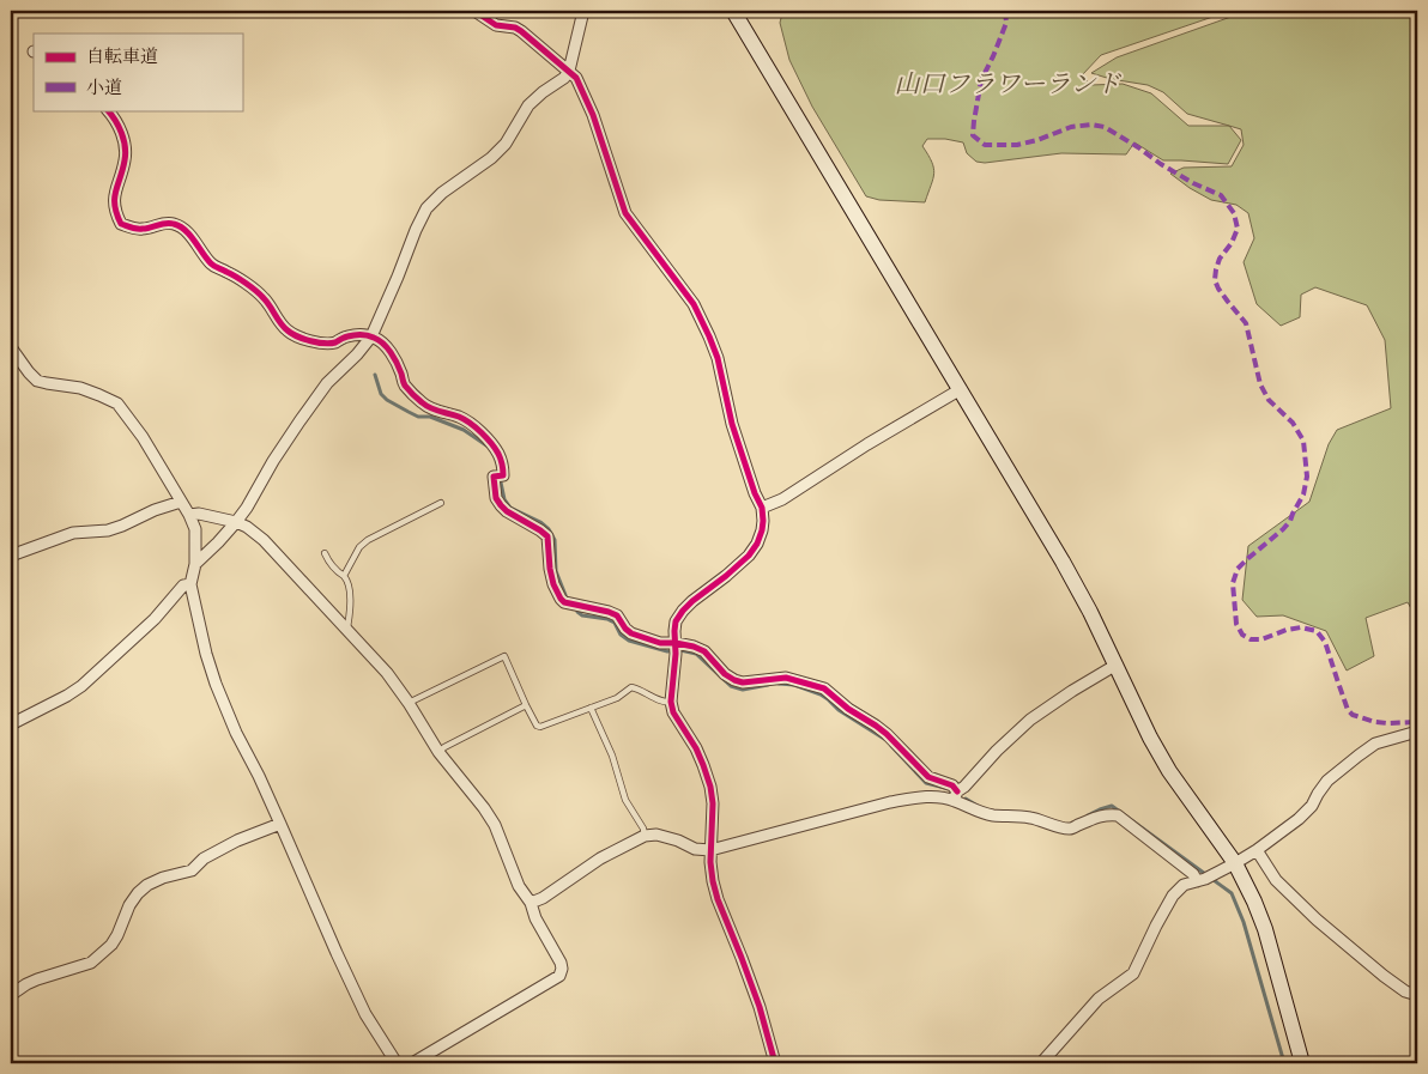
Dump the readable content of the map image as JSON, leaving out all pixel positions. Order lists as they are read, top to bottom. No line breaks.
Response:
{"parks":["山口フラワーランド"],"legend":["自転車道","小道"]}
